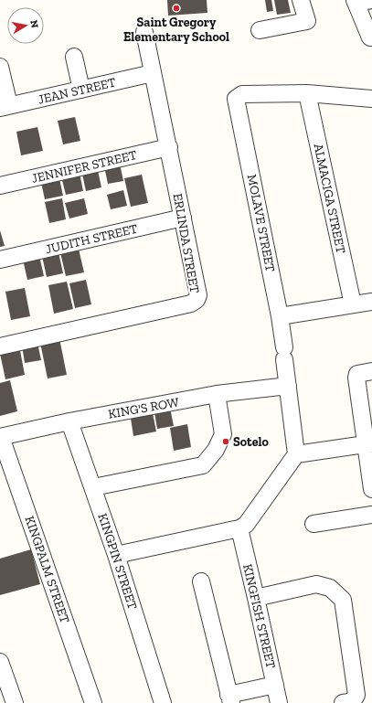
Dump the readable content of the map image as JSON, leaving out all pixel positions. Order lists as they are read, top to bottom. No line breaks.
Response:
{"streets":{"street":["JEAN STREET","JENNIFER STREET","ALMACIGA STREET","MOLAVE STREET","JUDITH STREET","ERLINDA STREET","KING'S ROW","KINGPIN STREET","KINGPALM STREET","KINGFISH STREET"]},"crossings":[["JEAN STREET","ERLINDA STREET"],["JENNIFER STREET","ERLINDA STREET"],["ALMACIGA STREET","MOLAVE STREET"],["MOLAVE STREET","KING'S ROW"],["JUDITH STREET","ERLINDA STREET"],["KING'S ROW","KINGPIN STREET"],["KING'S ROW","KINGPALM STREET"]],"places":["Saint Gregory Elementary School","Sotelo"],"north":"right"}
